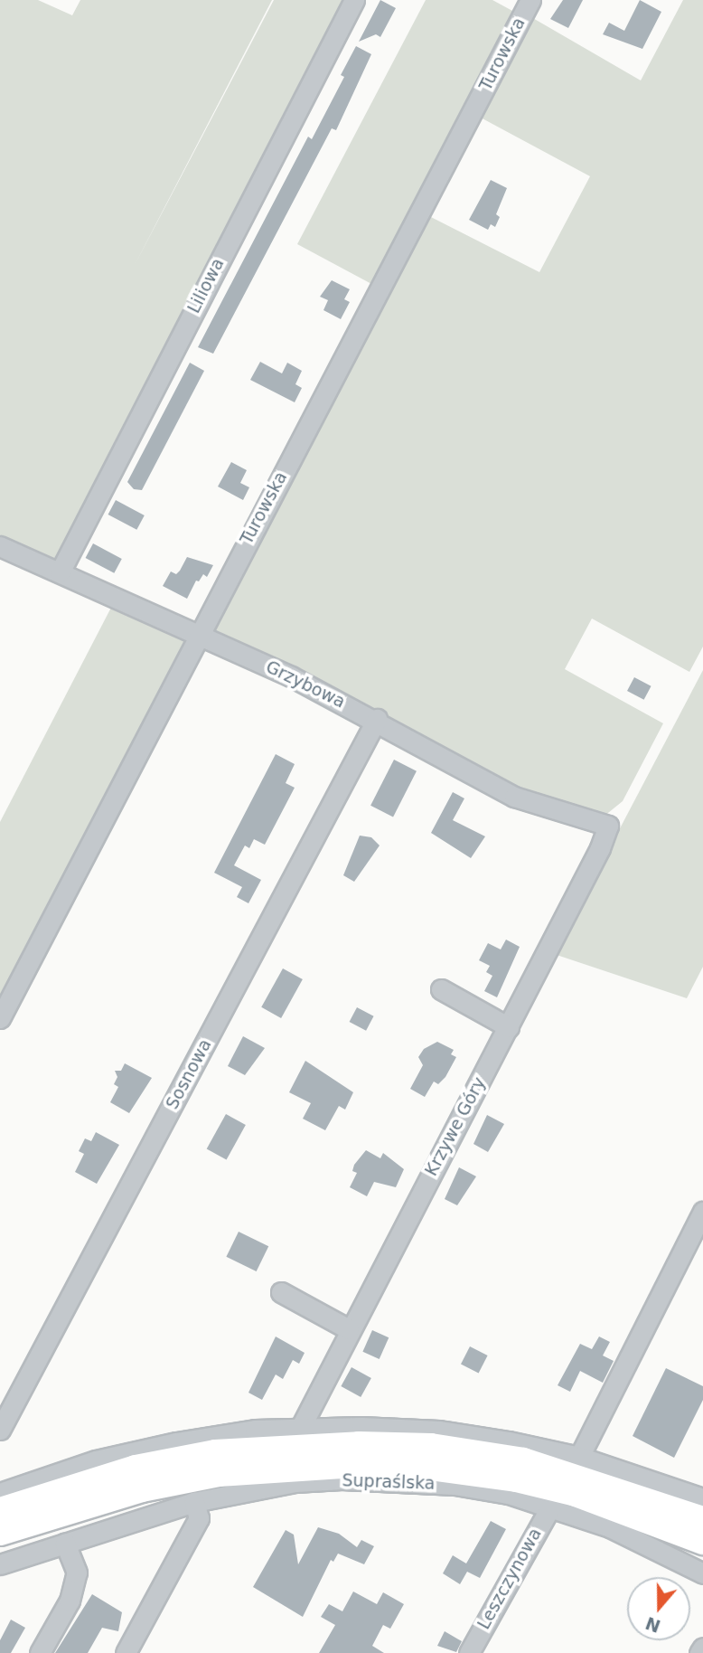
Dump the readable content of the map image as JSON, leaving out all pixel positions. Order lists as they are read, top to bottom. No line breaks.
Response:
{"streets":{"street":["Turowska","Liliowa","Grzybowa","Sosnowa","Krzywe Góry","Supraślska","Leszczynowa"]},"crossings":[["Turowska","Grzybowa"],["Liliowa","Grzybowa"],["Grzybowa","Sosnowa"],["Grzybowa","Krzywe Góry"],["Supraślska","Leszczynowa"]],"north":"bottom"}
